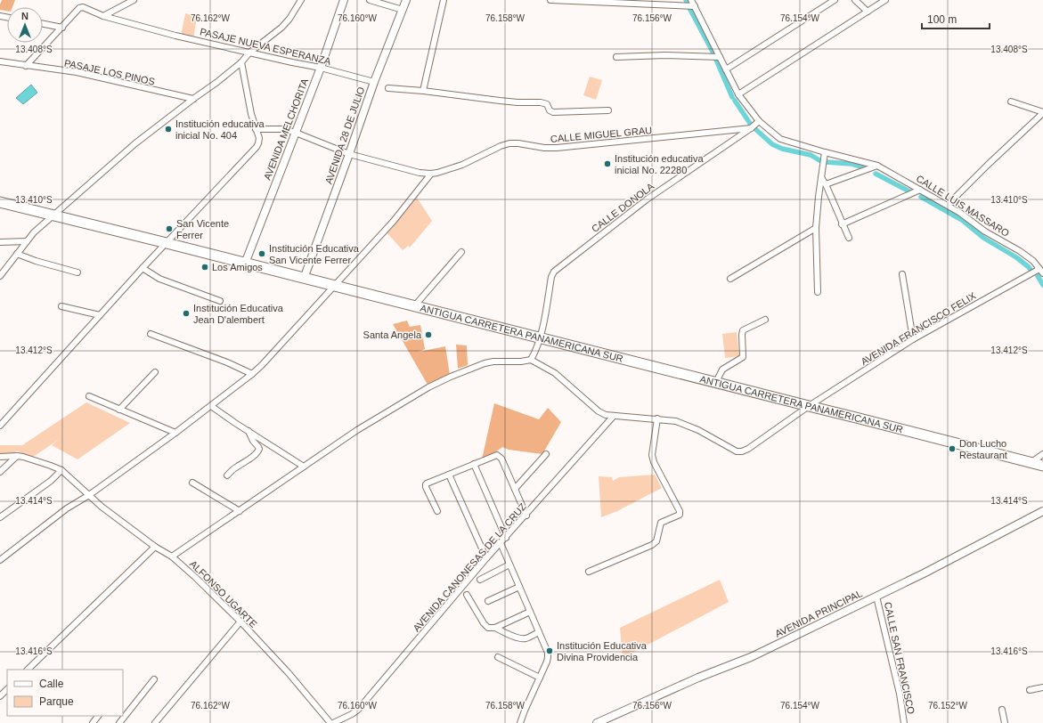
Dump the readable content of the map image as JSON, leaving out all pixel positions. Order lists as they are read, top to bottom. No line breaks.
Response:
{"streets":{"highway":["ANTIGUA CARRETERA PANAMERICANA SUR"],"main road":["AVENIDA MELCHORITA","AVENIDA 28 DE JULIO","AVENIDA PRINCIPAL"],"street":["PASAJE NUEVA ESPERANZA","PASAJE LOS PINOS","CALLE MIGUEL GRAU","CALLE LUIS MASSARO","CALLE DONOLA","AVENIDA FRANCISCO FELIX","AVENIDA CANONESAS DE LA CRUZ","ALFONSO UGARTE","CALLE SAN FRANCISCO"]},"crossings":[["PASAJE NUEVA ESPERANZA","AVENIDA MELCHORITA"],["PASAJE NUEVA ESPERANZA","AVENIDA 28 DE JULIO"],["AVENIDA MELCHORITA","CALLE MIGUEL GRAU"],["AVENIDA MELCHORITA","ANTIGUA CARRETERA PANAMERICANA SUR"],["CALLE MIGUEL GRAU","AVENIDA 28 DE JULIO"],["CALLE MIGUEL GRAU","CALLE DONOLA"],["AVENIDA 28 DE JULIO","ANTIGUA CARRETERA PANAMERICANA SUR"],["CALLE LUIS MASSARO","CALLE DONOLA"],["CALLE LUIS MASSARO","AVENIDA FRANCISCO FELIX"],["CALLE DONOLA","ANTIGUA CARRETERA PANAMERICANA SUR"],["AVENIDA FRANCISCO FELIX","ANTIGUA CARRETERA PANAMERICANA SUR"],["AVENIDA PRINCIPAL","CALLE SAN FRANCISCO"]],"places":["Institución educativa inicial No. 404","Institución educativa inicial No. 22280","San Vicente Ferrer","Institución Educativa San Vicente Ferrer","Los Amigos","Institución Educativa Jean D'alembert","Santa Angela","Don Lucho Restaurant","Institución Educativa Divina Providencia"],"legend":["Calle","Parque"],"scale_bar":"100 m","north":"top","coordinates":["76.162°W","76.160°W","76.158°W","76.156°W","76.154°W","13.408°S","13.410°S","13.412°S","13.414°S","13.416°S","76.152°W"]}
